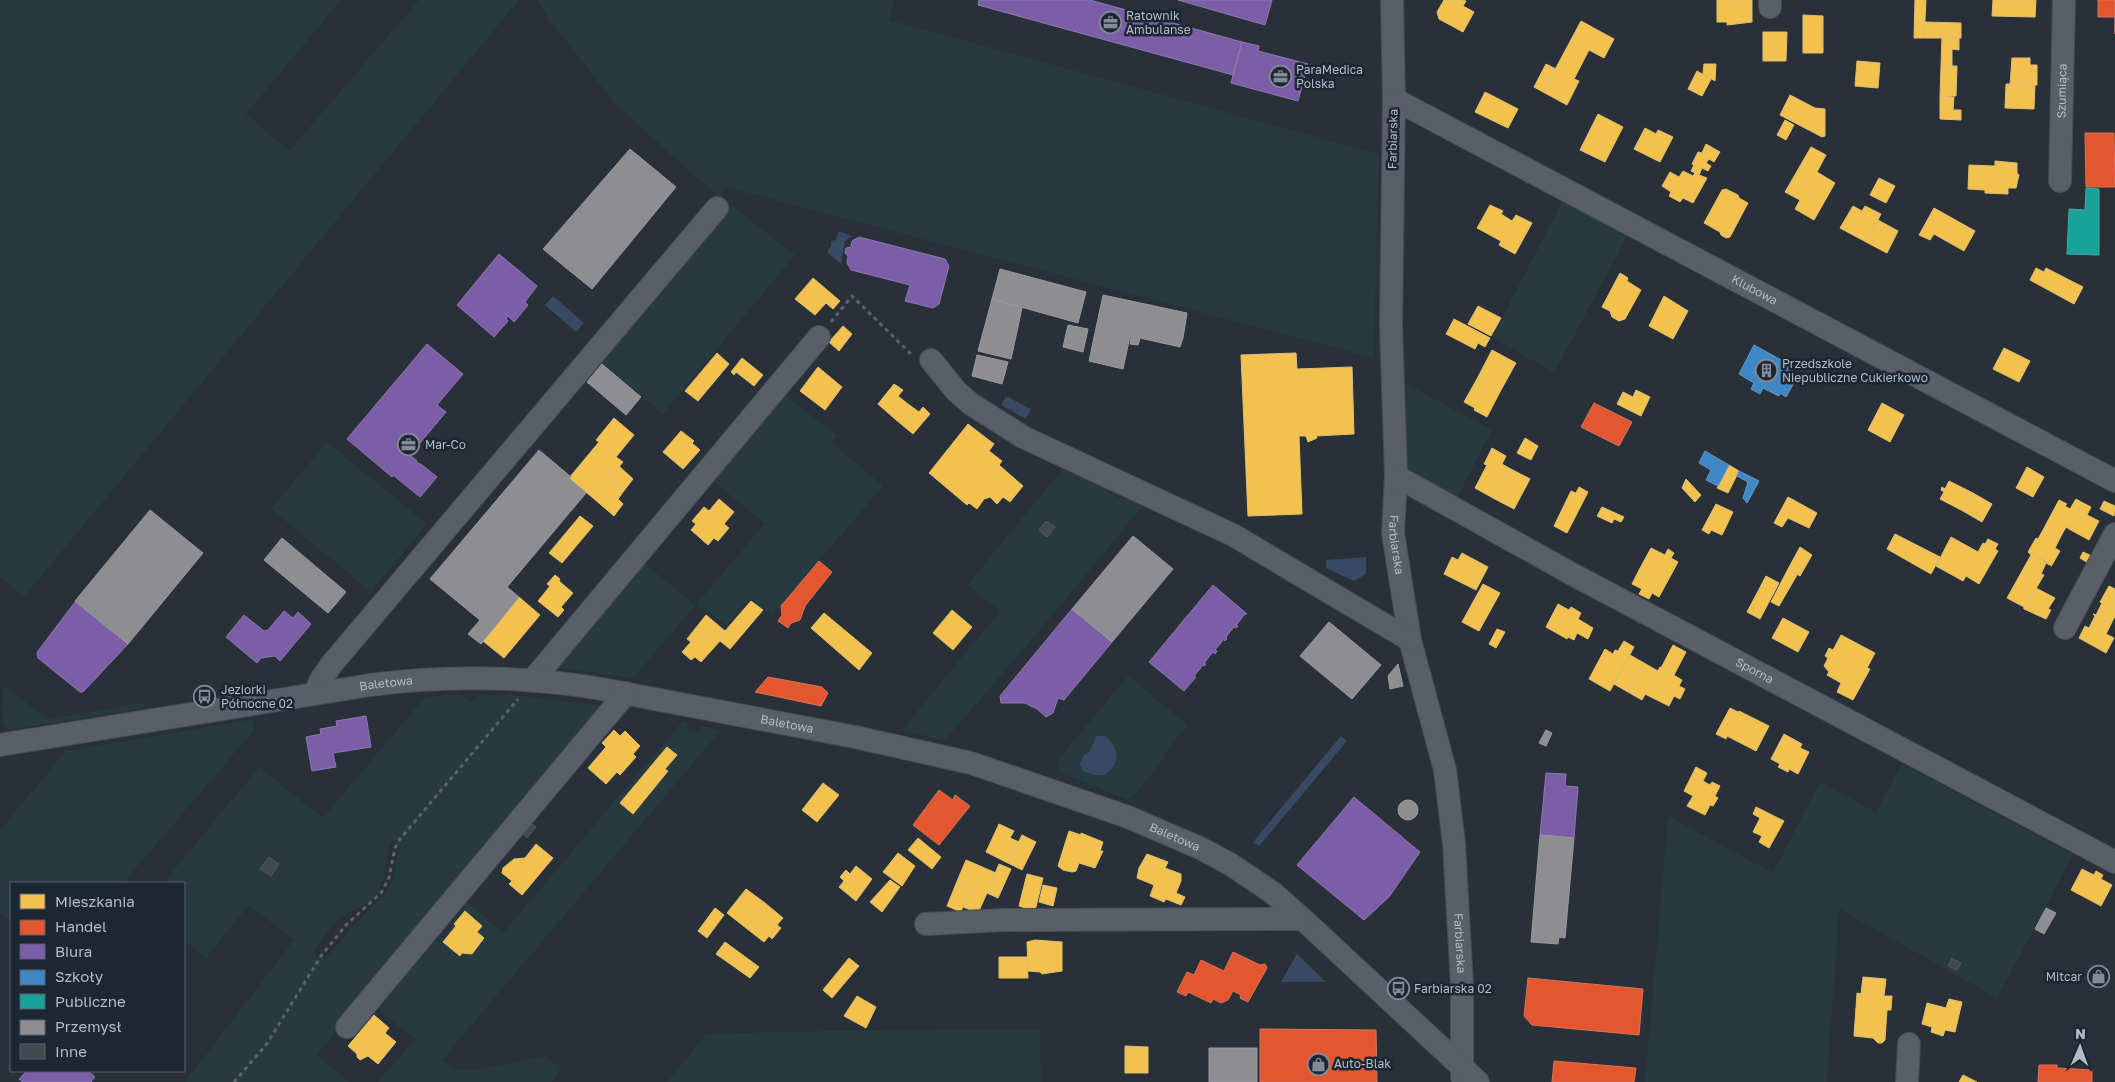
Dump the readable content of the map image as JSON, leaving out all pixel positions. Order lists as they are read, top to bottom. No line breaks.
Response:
{"streets":{"street":["Szumiąca","Farbiarska","Klubowa","Sporna","Baletowa"]},"crossings":[["Farbiarska","Klubowa"],["Farbiarska","Sporna"],["Farbiarska","Baletowa"]],"places":{"office":["Ratownik Ambulanse","ParaMedica Polska","Mar-Co"],"building":["Przedszkole Niepubliczne Cukierkowo"],"bus stop":["Jeziorki Północne 02","Farbiarska 02"],"shop":["Mitcar","Auto-Blak"]},"legend":["Mieszkania","Handel","Biura","Szkoły","Publiczne","Przemysł","Inne"],"north":"top"}
